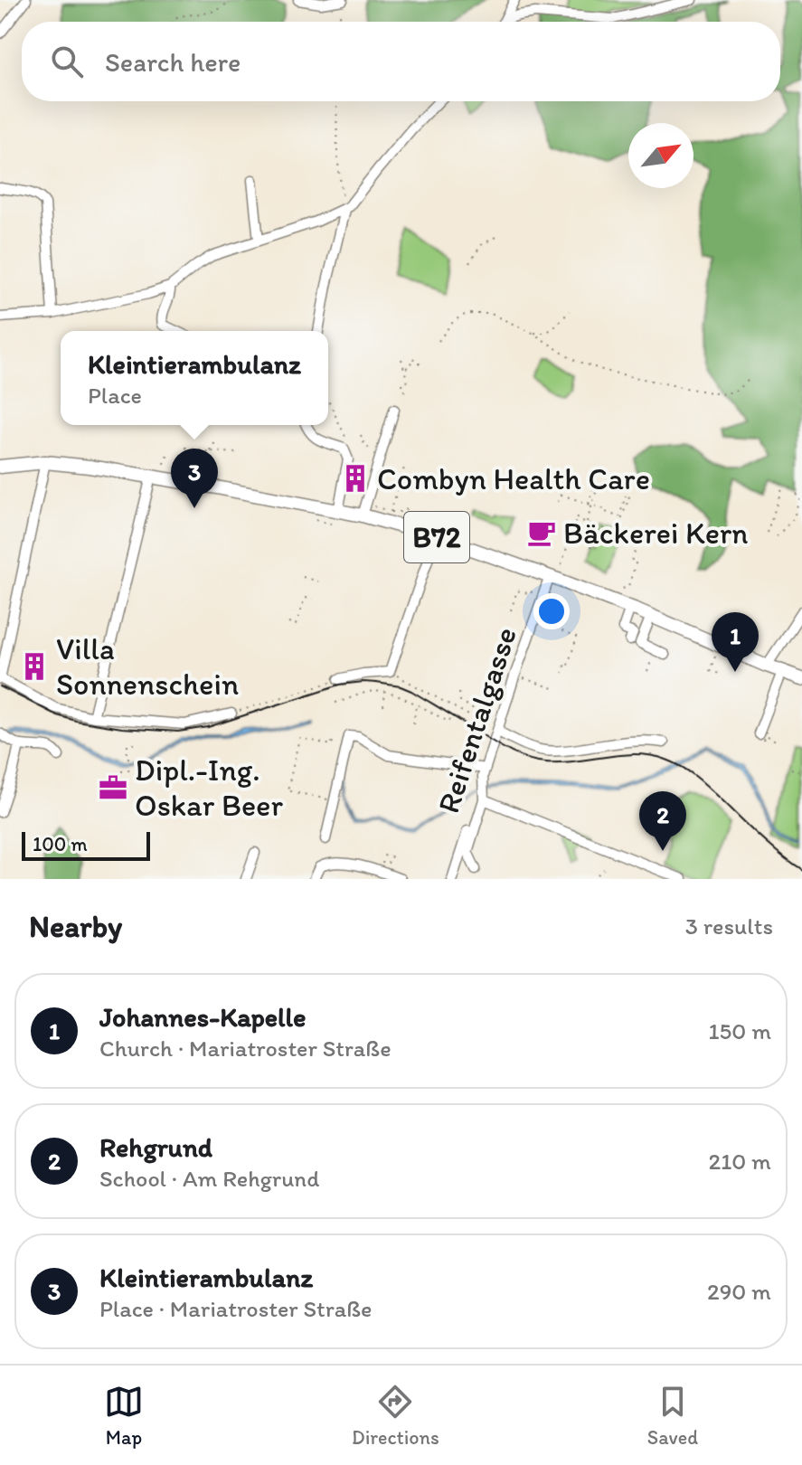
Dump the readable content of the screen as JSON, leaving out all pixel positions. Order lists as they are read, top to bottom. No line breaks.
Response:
{"streets":{"main road":["B72"],"street":["Reifentalgasse"]},"crossings":[["B72","Reifentalgasse"]],"places":{"building":["Combyn Health Care","Villa Sonnenschein"],"cafe":["Bäckerei Kern"],"office":["Dipl.-Ing. Oskar Beer"]},"scale_bar":"100 m","north":"top right","page":{"search":"Search here","popup":["Kleintierambulanz","Place"],"pins":["3","1","2"],"scale":"100 m","heading":["Nearby","3 results"],"list":[{"mark":"1","name":"Johannes-Kapelle","note":"Church · Mariatroster Straße","value":"150 m"},{"mark":"2","name":"Rehgrund","note":"School · Am Rehgrund","value":"210 m"},{"mark":"3","name":"Kleintierambulanz","note":"Place · Mariatroster Straße","value":"290 m"}],"nav":["Map","Directions","Saved"]}}
